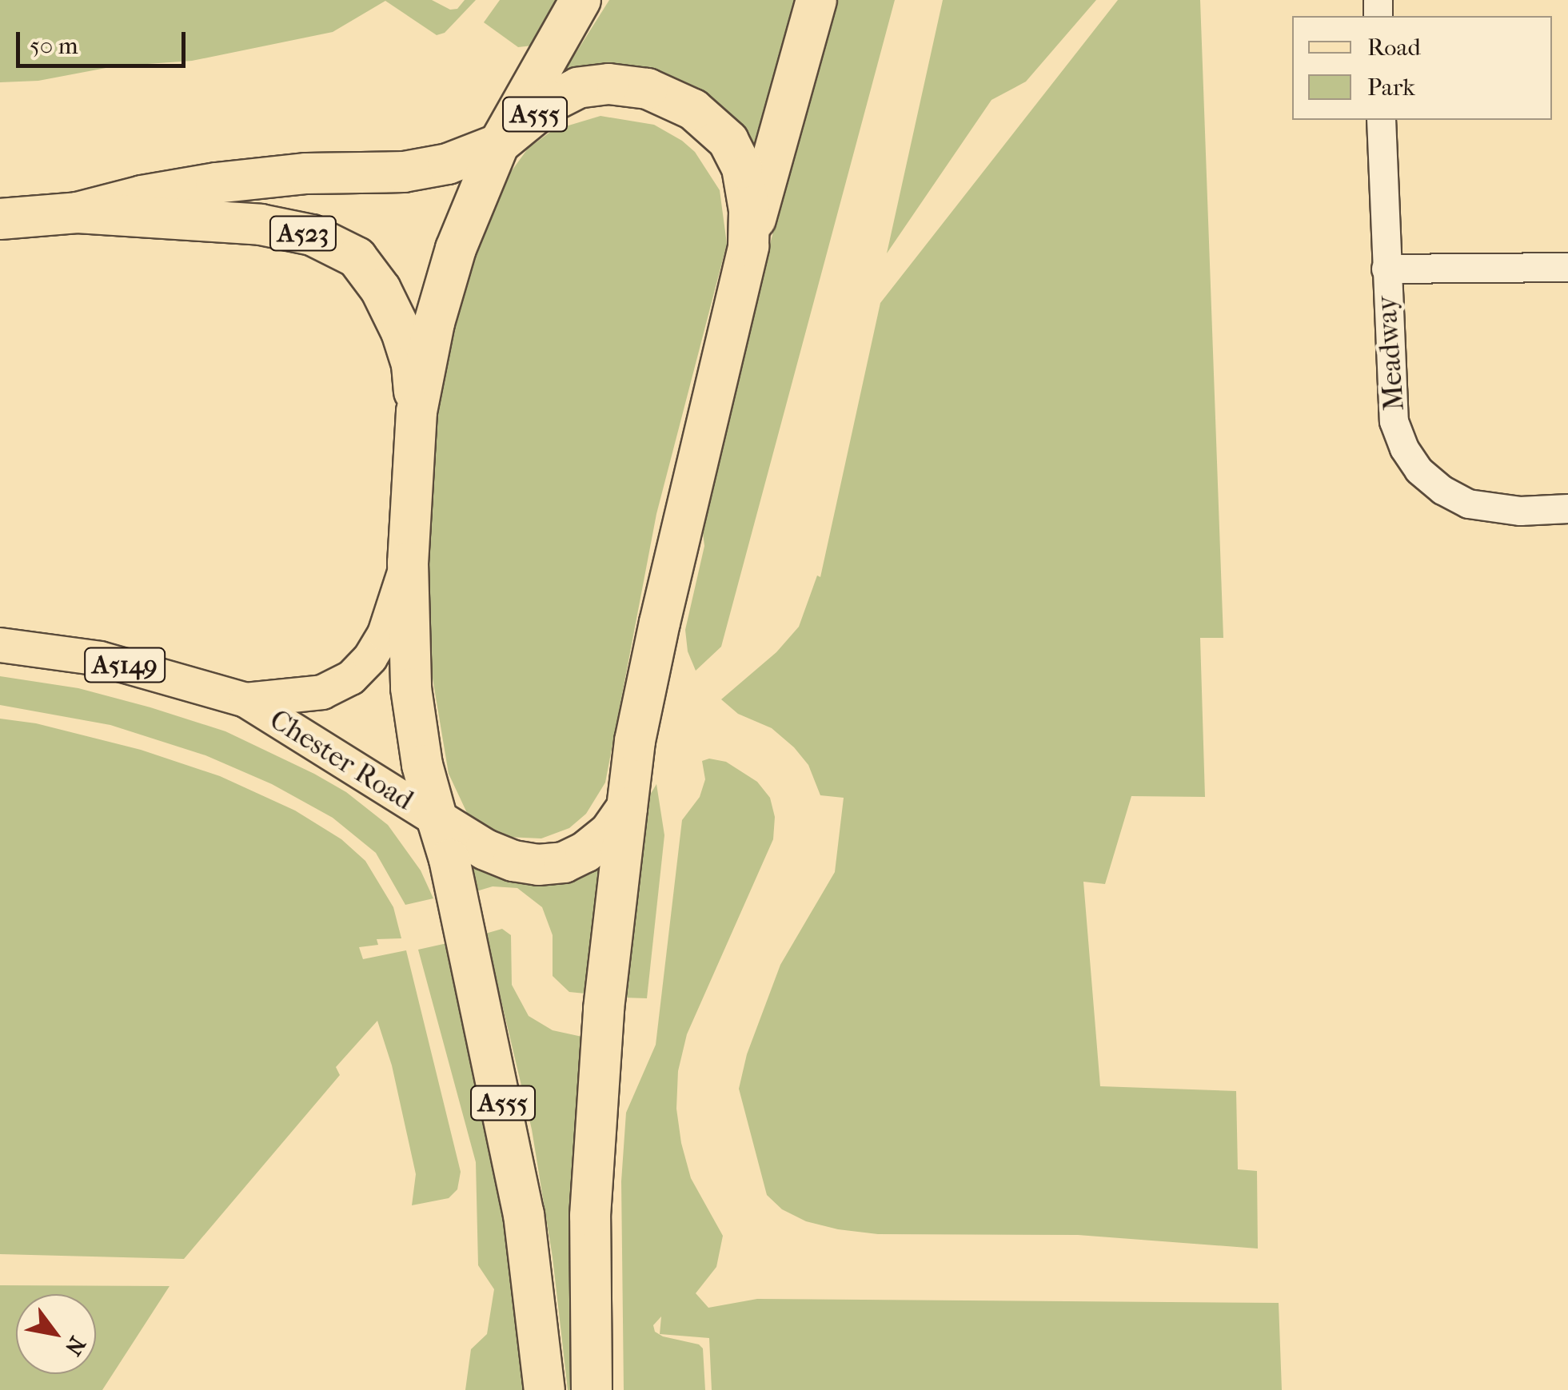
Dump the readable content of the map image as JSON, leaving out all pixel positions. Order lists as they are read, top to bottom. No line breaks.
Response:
{"streets":{"highway":["A555","A523"],"main road":["A5149","Chester Road"],"street":["Meadway"]},"crossings":[["A555","A523"],["A555","Chester Road"]],"legend":["Road","Park"],"scale_bar":"50 m","north":"bottom right"}
